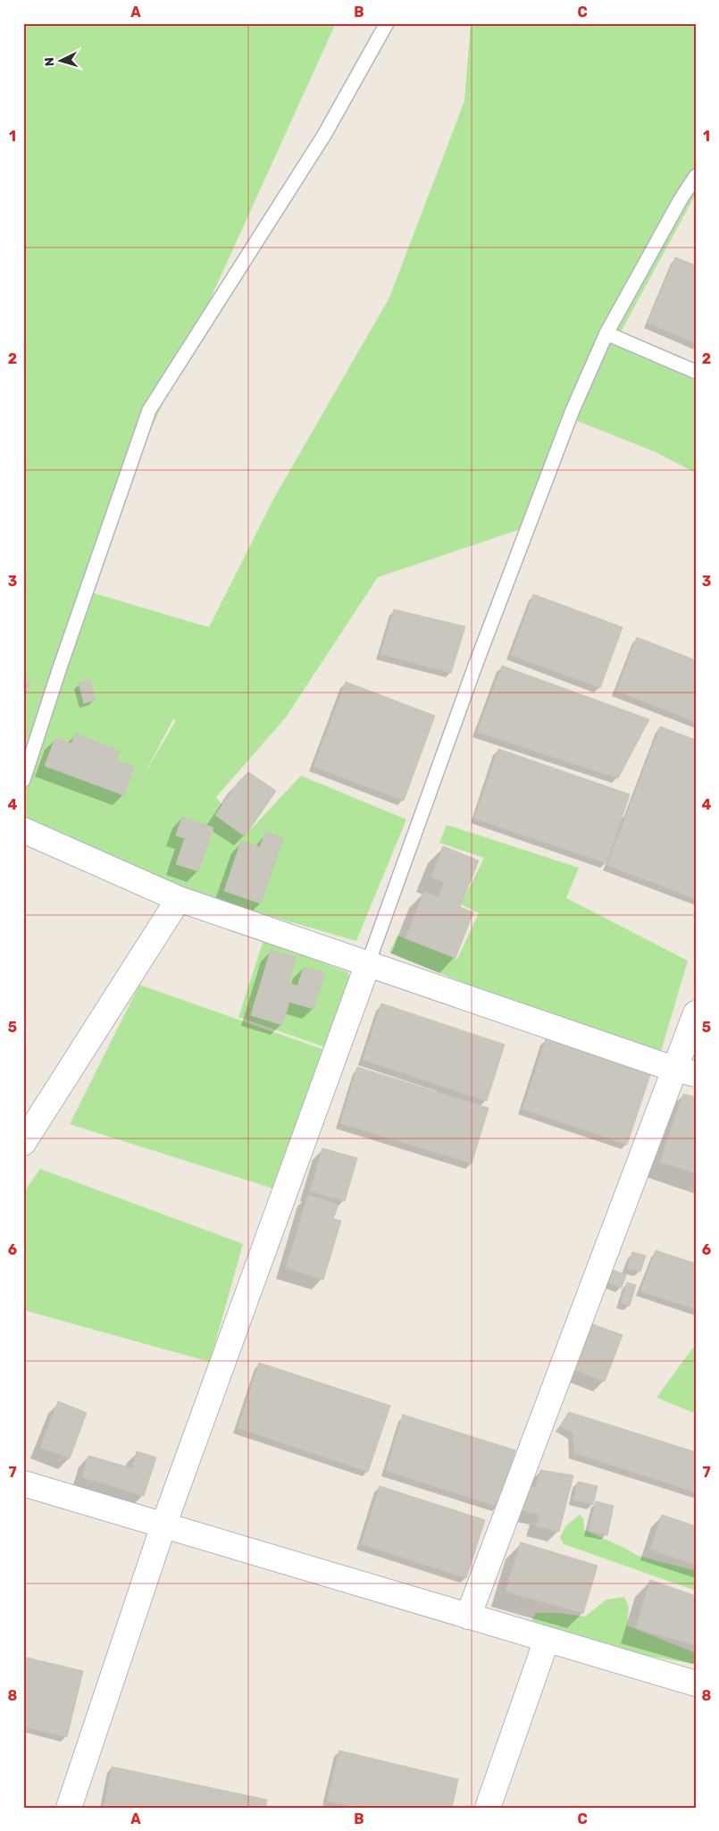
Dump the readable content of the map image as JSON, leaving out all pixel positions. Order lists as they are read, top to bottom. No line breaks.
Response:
{"north":"left","grid":{"columns":["A","B","C"],"rows":["1","2","3","4","5","6","7","8"]}}
